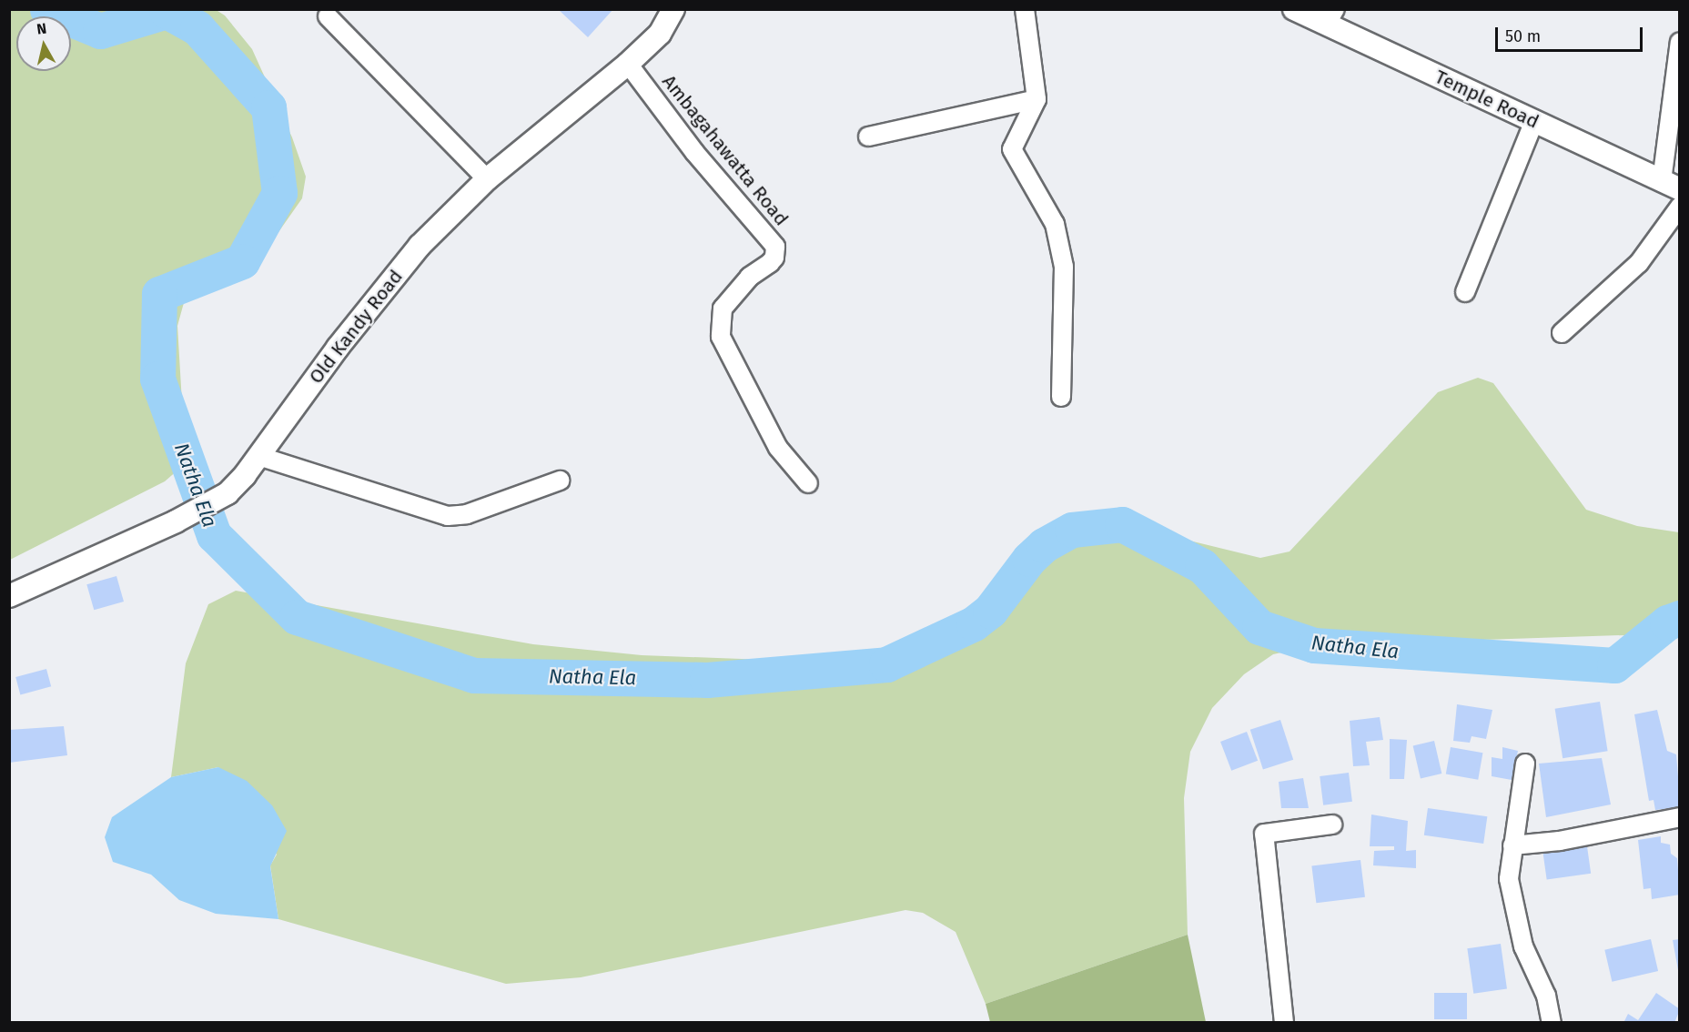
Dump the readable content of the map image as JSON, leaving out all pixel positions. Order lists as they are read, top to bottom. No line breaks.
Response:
{"streets":{"street":["Temple Road","Ambagahawatta Road","Old Kandy Road"]},"crossings":[["Ambagahawatta Road","Old Kandy Road"]],"water":["Natha Ela"],"scale_bar":"50 m","north":"top"}
